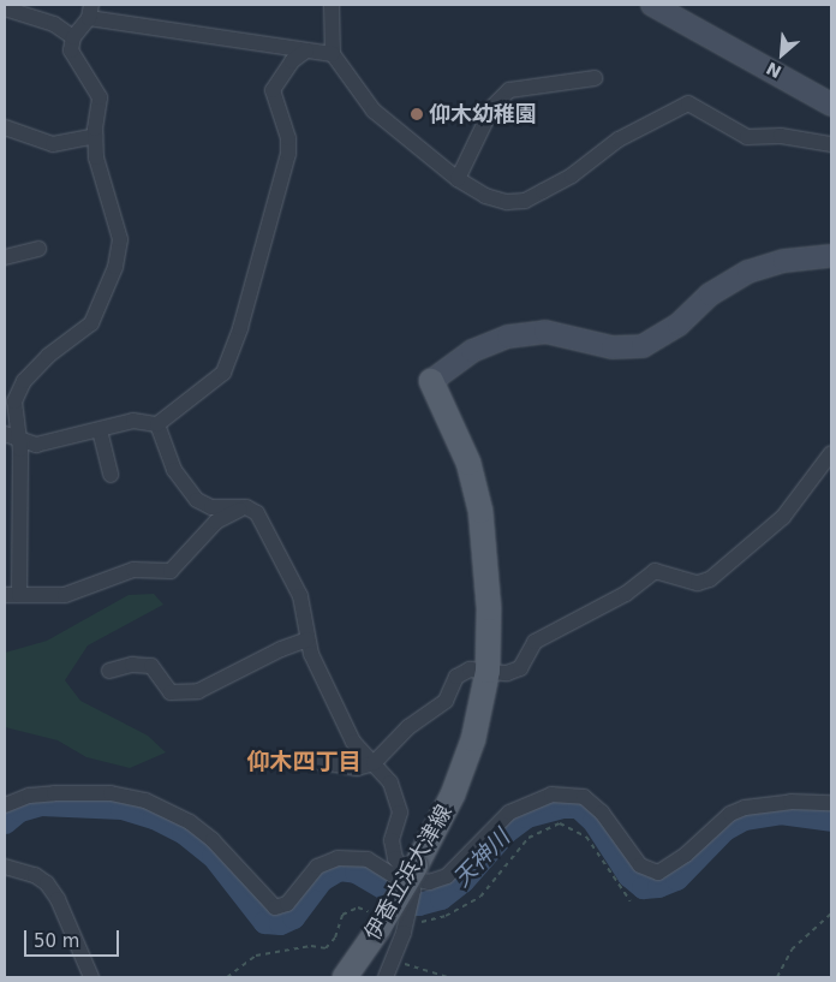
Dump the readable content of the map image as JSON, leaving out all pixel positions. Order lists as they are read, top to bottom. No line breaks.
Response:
{"streets":{"main road":["伊香立浜大津線"]},"districts":["仰木四丁目"],"water":["天神川"],"places":["仰木幼稚園"],"scale_bar":"50 m","north":"bottom left"}
